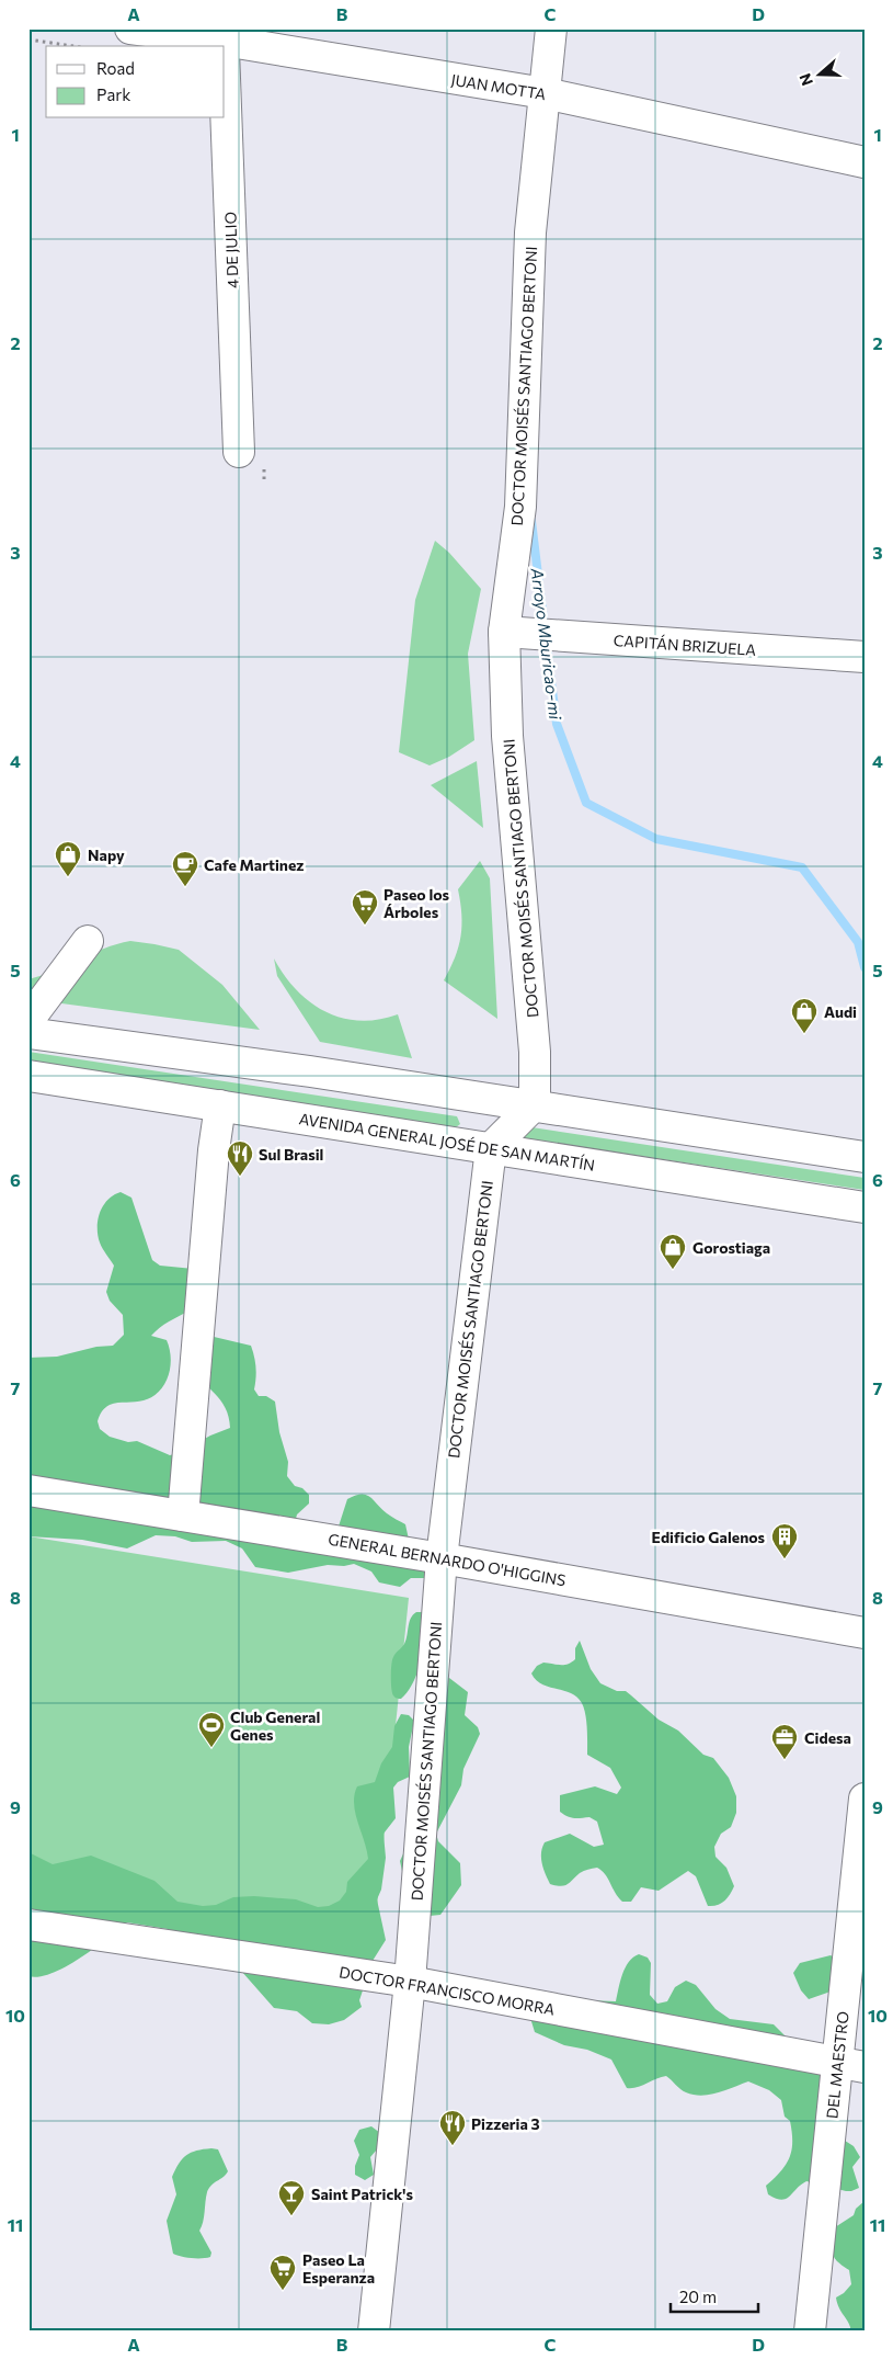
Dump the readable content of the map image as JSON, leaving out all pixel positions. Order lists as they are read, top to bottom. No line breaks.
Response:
{"streets":{"main road":["JUAN MOTTA","4 DE JULIO","DOCTOR MOISÉS SANTIAGO BERTONI","CAPITÁN BRIZUELA","AVENIDA GENERAL JOSÉ DE SAN MARTÍN","GENERAL BERNARDO O'HIGGINS","DOCTOR FRANCISCO MORRA","DEL MAESTRO"]},"crossings":[["JUAN MOTTA","DOCTOR MOISÉS SANTIAGO BERTONI"],["DOCTOR MOISÉS SANTIAGO BERTONI","CAPITÁN BRIZUELA"],["DOCTOR MOISÉS SANTIAGO BERTONI","AVENIDA GENERAL JOSÉ DE SAN MARTÍN"],["DOCTOR MOISÉS SANTIAGO BERTONI","GENERAL BERNARDO O'HIGGINS"],["DOCTOR MOISÉS SANTIAGO BERTONI","DOCTOR FRANCISCO MORRA"],["DOCTOR FRANCISCO MORRA","DEL MAESTRO"]],"water":["Arroyo Mburicao-mi"],"places":{"shop":["Napy","Audi","Gorostiaga"],"cafe":["Cafe Martinez"],"supermarket":["Paseo los Árboles","Paseo La Esperanza"],"restaurant":["Sul Brasil","Pizzeria 3"],"building":["Edificio Galenos"],"sports":["Club General Genes"],"office":["Cidesa"],"bar":["Saint Patrick's"]},"legend":["Road","Park"],"scale_bar":"20 m","north":"left","grid":{"columns":["A","B","C","D"],"rows":["1","2","3","4","5","6","7","8","9","10","11"]}}
